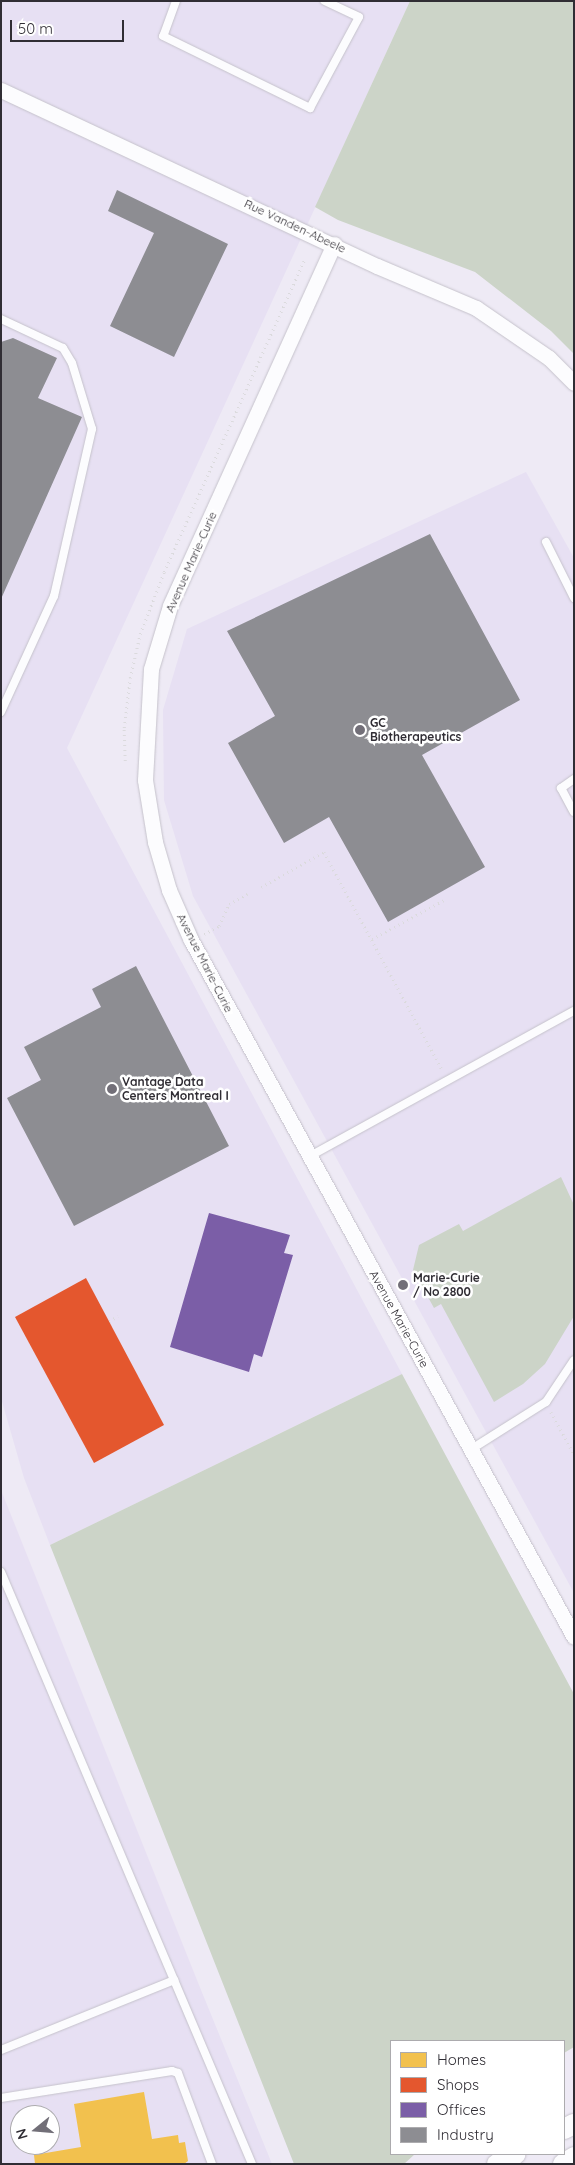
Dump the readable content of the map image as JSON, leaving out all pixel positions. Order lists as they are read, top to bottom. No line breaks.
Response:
{"streets":{"street":["Rue Vanden-Abeele","Avenue Marie-Curie"]},"crossings":[["Rue Vanden-Abeele","Avenue Marie-Curie"]],"places":["GC Biotherapeutics","Vantage Data Centers Montreal I","Marie-Curie / No 2800"],"legend":["Homes","Shops","Offices","Industry"],"scale_bar":"50 m","north":"left"}
